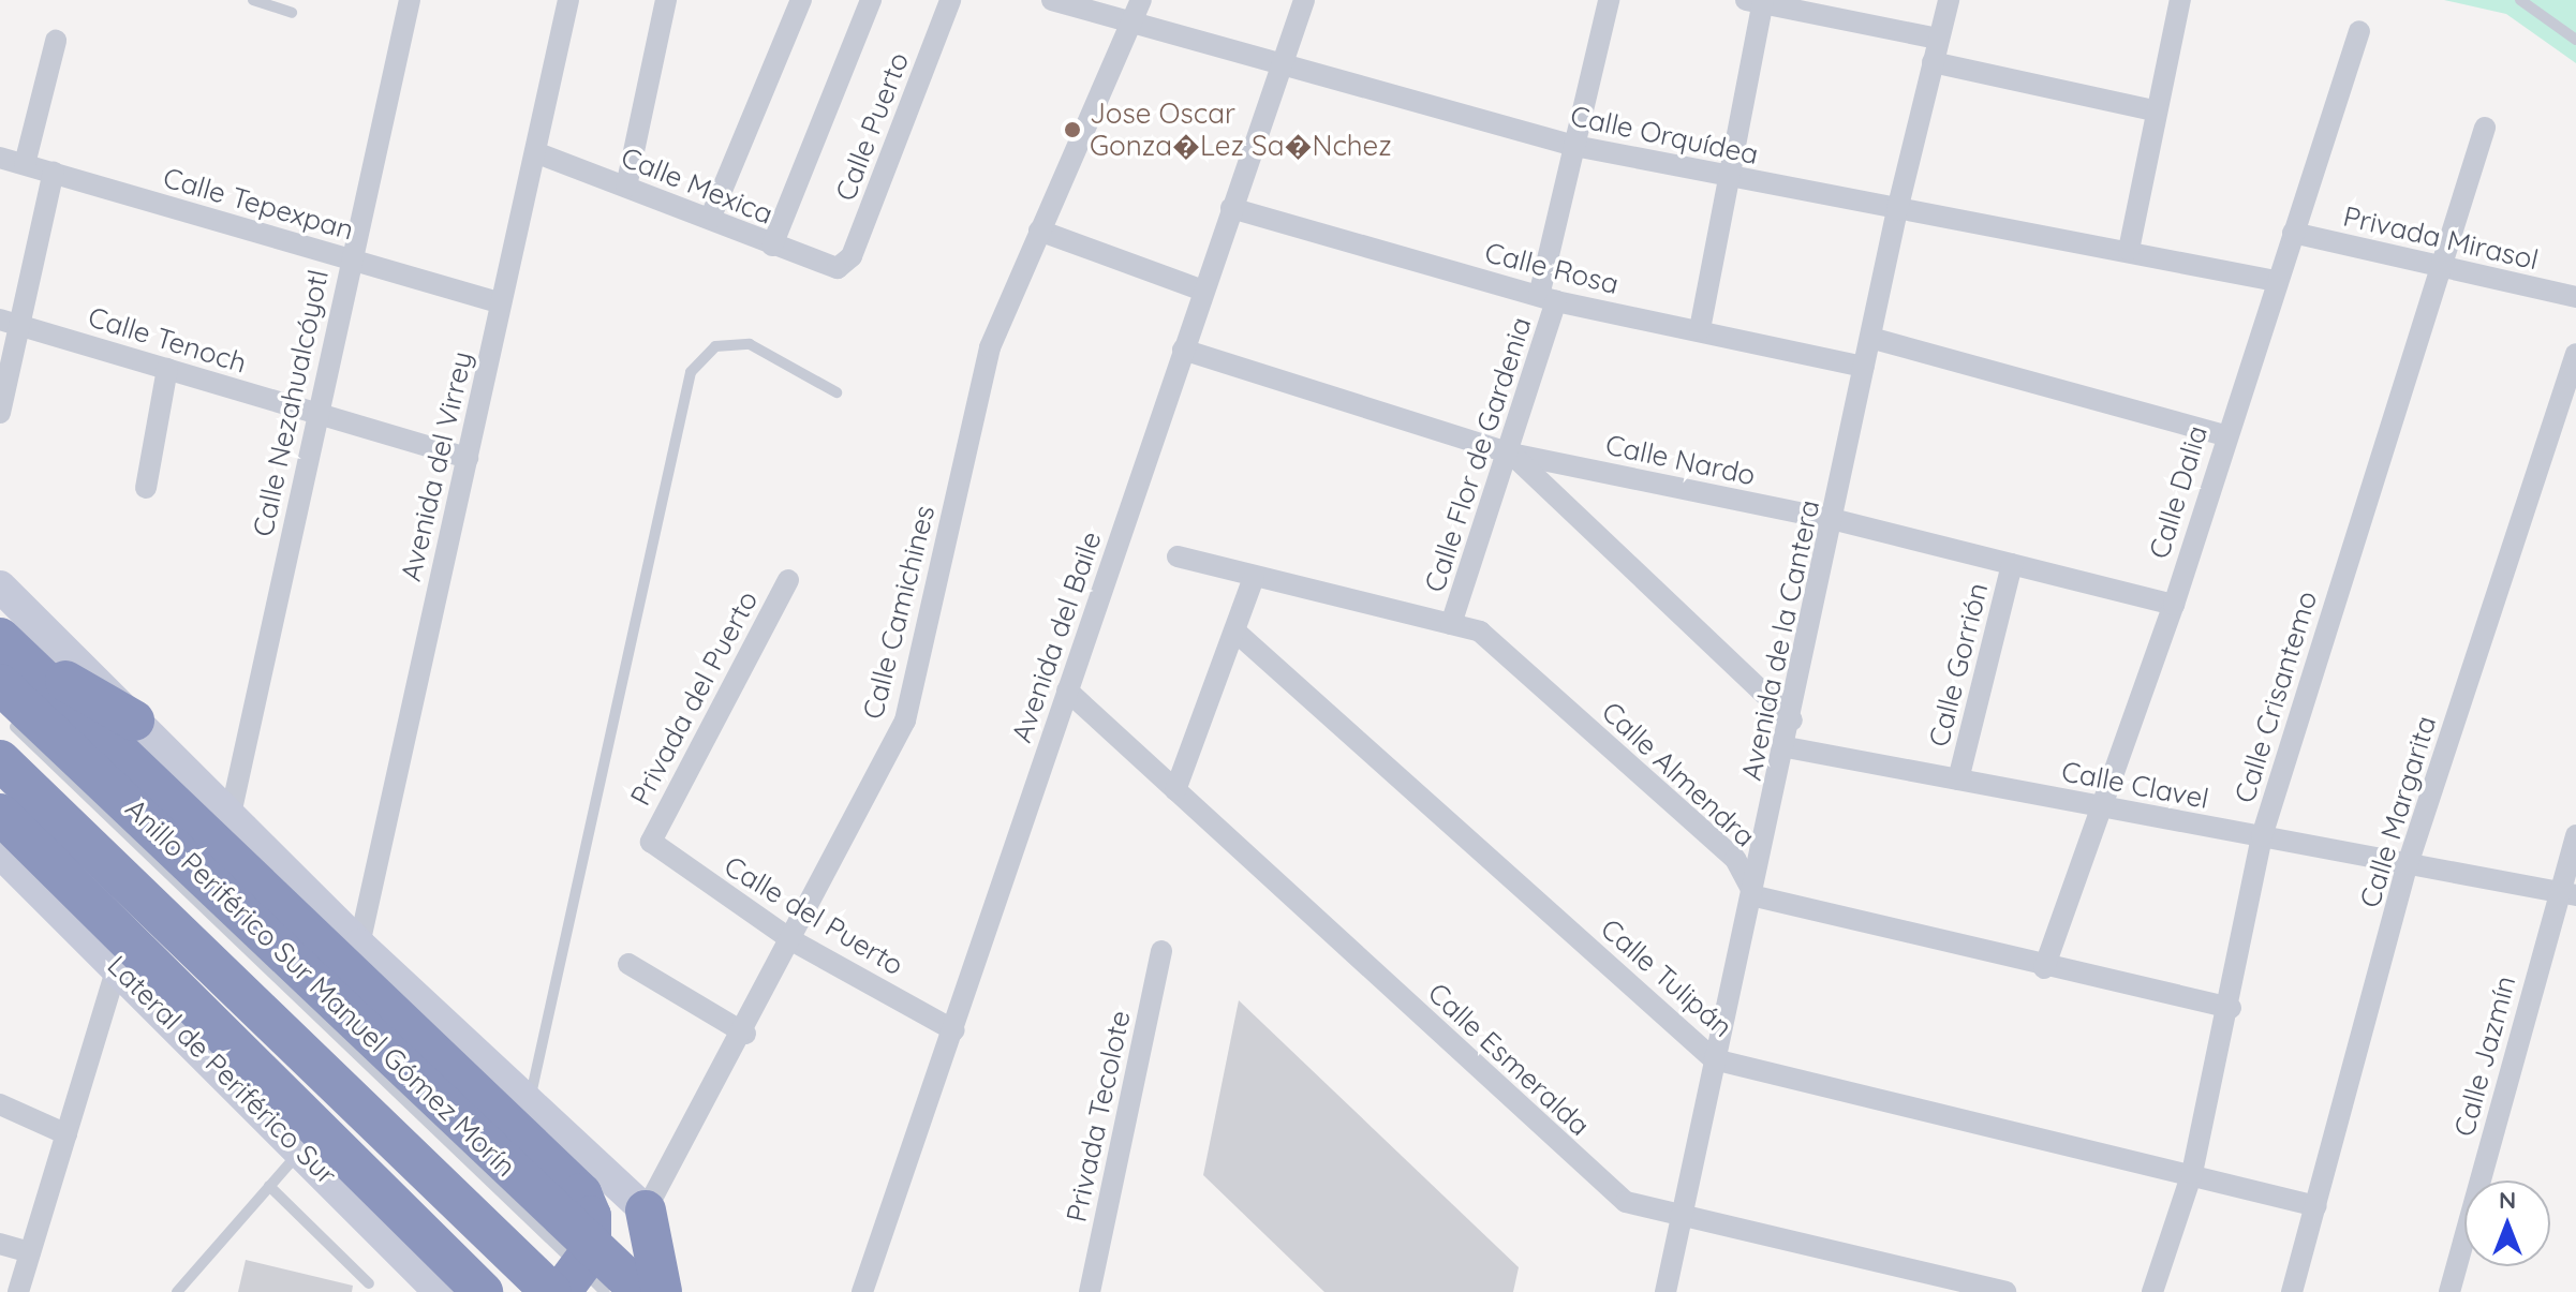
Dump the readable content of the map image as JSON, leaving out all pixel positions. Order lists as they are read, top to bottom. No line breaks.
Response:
{"streets":{"highway":["Anillo Periférico Sur Manuel Gómez Morín"],"street":["Calle Puerto","Calle Orquídea","Calle Mexica","Calle Tepexpan","Privada Mirasol","Calle Rosa","Calle Tenoch","Calle Nezahualcóyotl","Calle Flor de Gardenia","Calle Nardo","Avenida del Virrey","Calle Dalia","Calle Camichines","Avenida del Baile","Avenida de la Cantera","Calle Gorrión","Calle Crisantemo","Privada del Puerto","Calle Almendra","Calle Clavel","Calle Margarita","Calle del Puerto","Calle Tulipán","Calle Jazmín","Calle Esmeralda","Lateral de Periférico Sur","Privada Tecolote"]},"crossings":[["Calle Puerto","Calle Mexica"],["Calle Orquídea","Calle Flor de Gardenia"],["Calle Orquídea","Calle Dalia"],["Calle Orquídea","Calle Camichines"],["Calle Orquídea","Avenida del Baile"],["Calle Orquídea","Avenida de la Cantera"],["Calle Mexica","Avenida del Virrey"],["Calle Tepexpan","Calle Nezahualcóyotl"],["Calle Tepexpan","Avenida del Virrey"],["Privada Mirasol","Calle Dalia"],["Privada Mirasol","Calle Crisantemo"],["Calle Rosa","Calle Flor de Gardenia"],["Calle Rosa","Avenida del Baile"],["Calle Rosa","Avenida de la Cantera"],["Calle Tenoch","Calle Nezahualcóyotl"],["Calle Tenoch","Avenida del Virrey"],["Calle Flor de Gardenia","Calle Nardo"],["Calle Flor de Gardenia","Calle Almendra"],["Calle Nardo","Calle Dalia"],["Calle Nardo","Avenida del Baile"],["Calle Nardo","Avenida de la Cantera"],["Calle Nardo","Calle Gorrión"],["Calle Dalia","Calle Clavel"],["Calle Camichines","Calle del Puerto"],["Avenida del Baile","Calle del Puerto"],["Avenida del Baile","Calle Esmeralda"],["Avenida de la Cantera","Calle Almendra"],["Avenida de la Cantera","Calle Clavel"],["Avenida de la Cantera","Calle Tulipán"],["Avenida de la Cantera","Calle Esmeralda"],["Calle Gorrión","Calle Clavel"],["Calle Crisantemo","Calle Clavel"],["Calle Crisantemo","Calle Tulipán"],["Privada del Puerto","Calle del Puerto"],["Calle Clavel","Calle Margarita"],["Calle Clavel","Calle Jazmín"],["Calle Margarita","Calle Tulipán"]],"places":["Jose Oscar Gonza�Lez Sa�Nchez"],"north":"top"}
